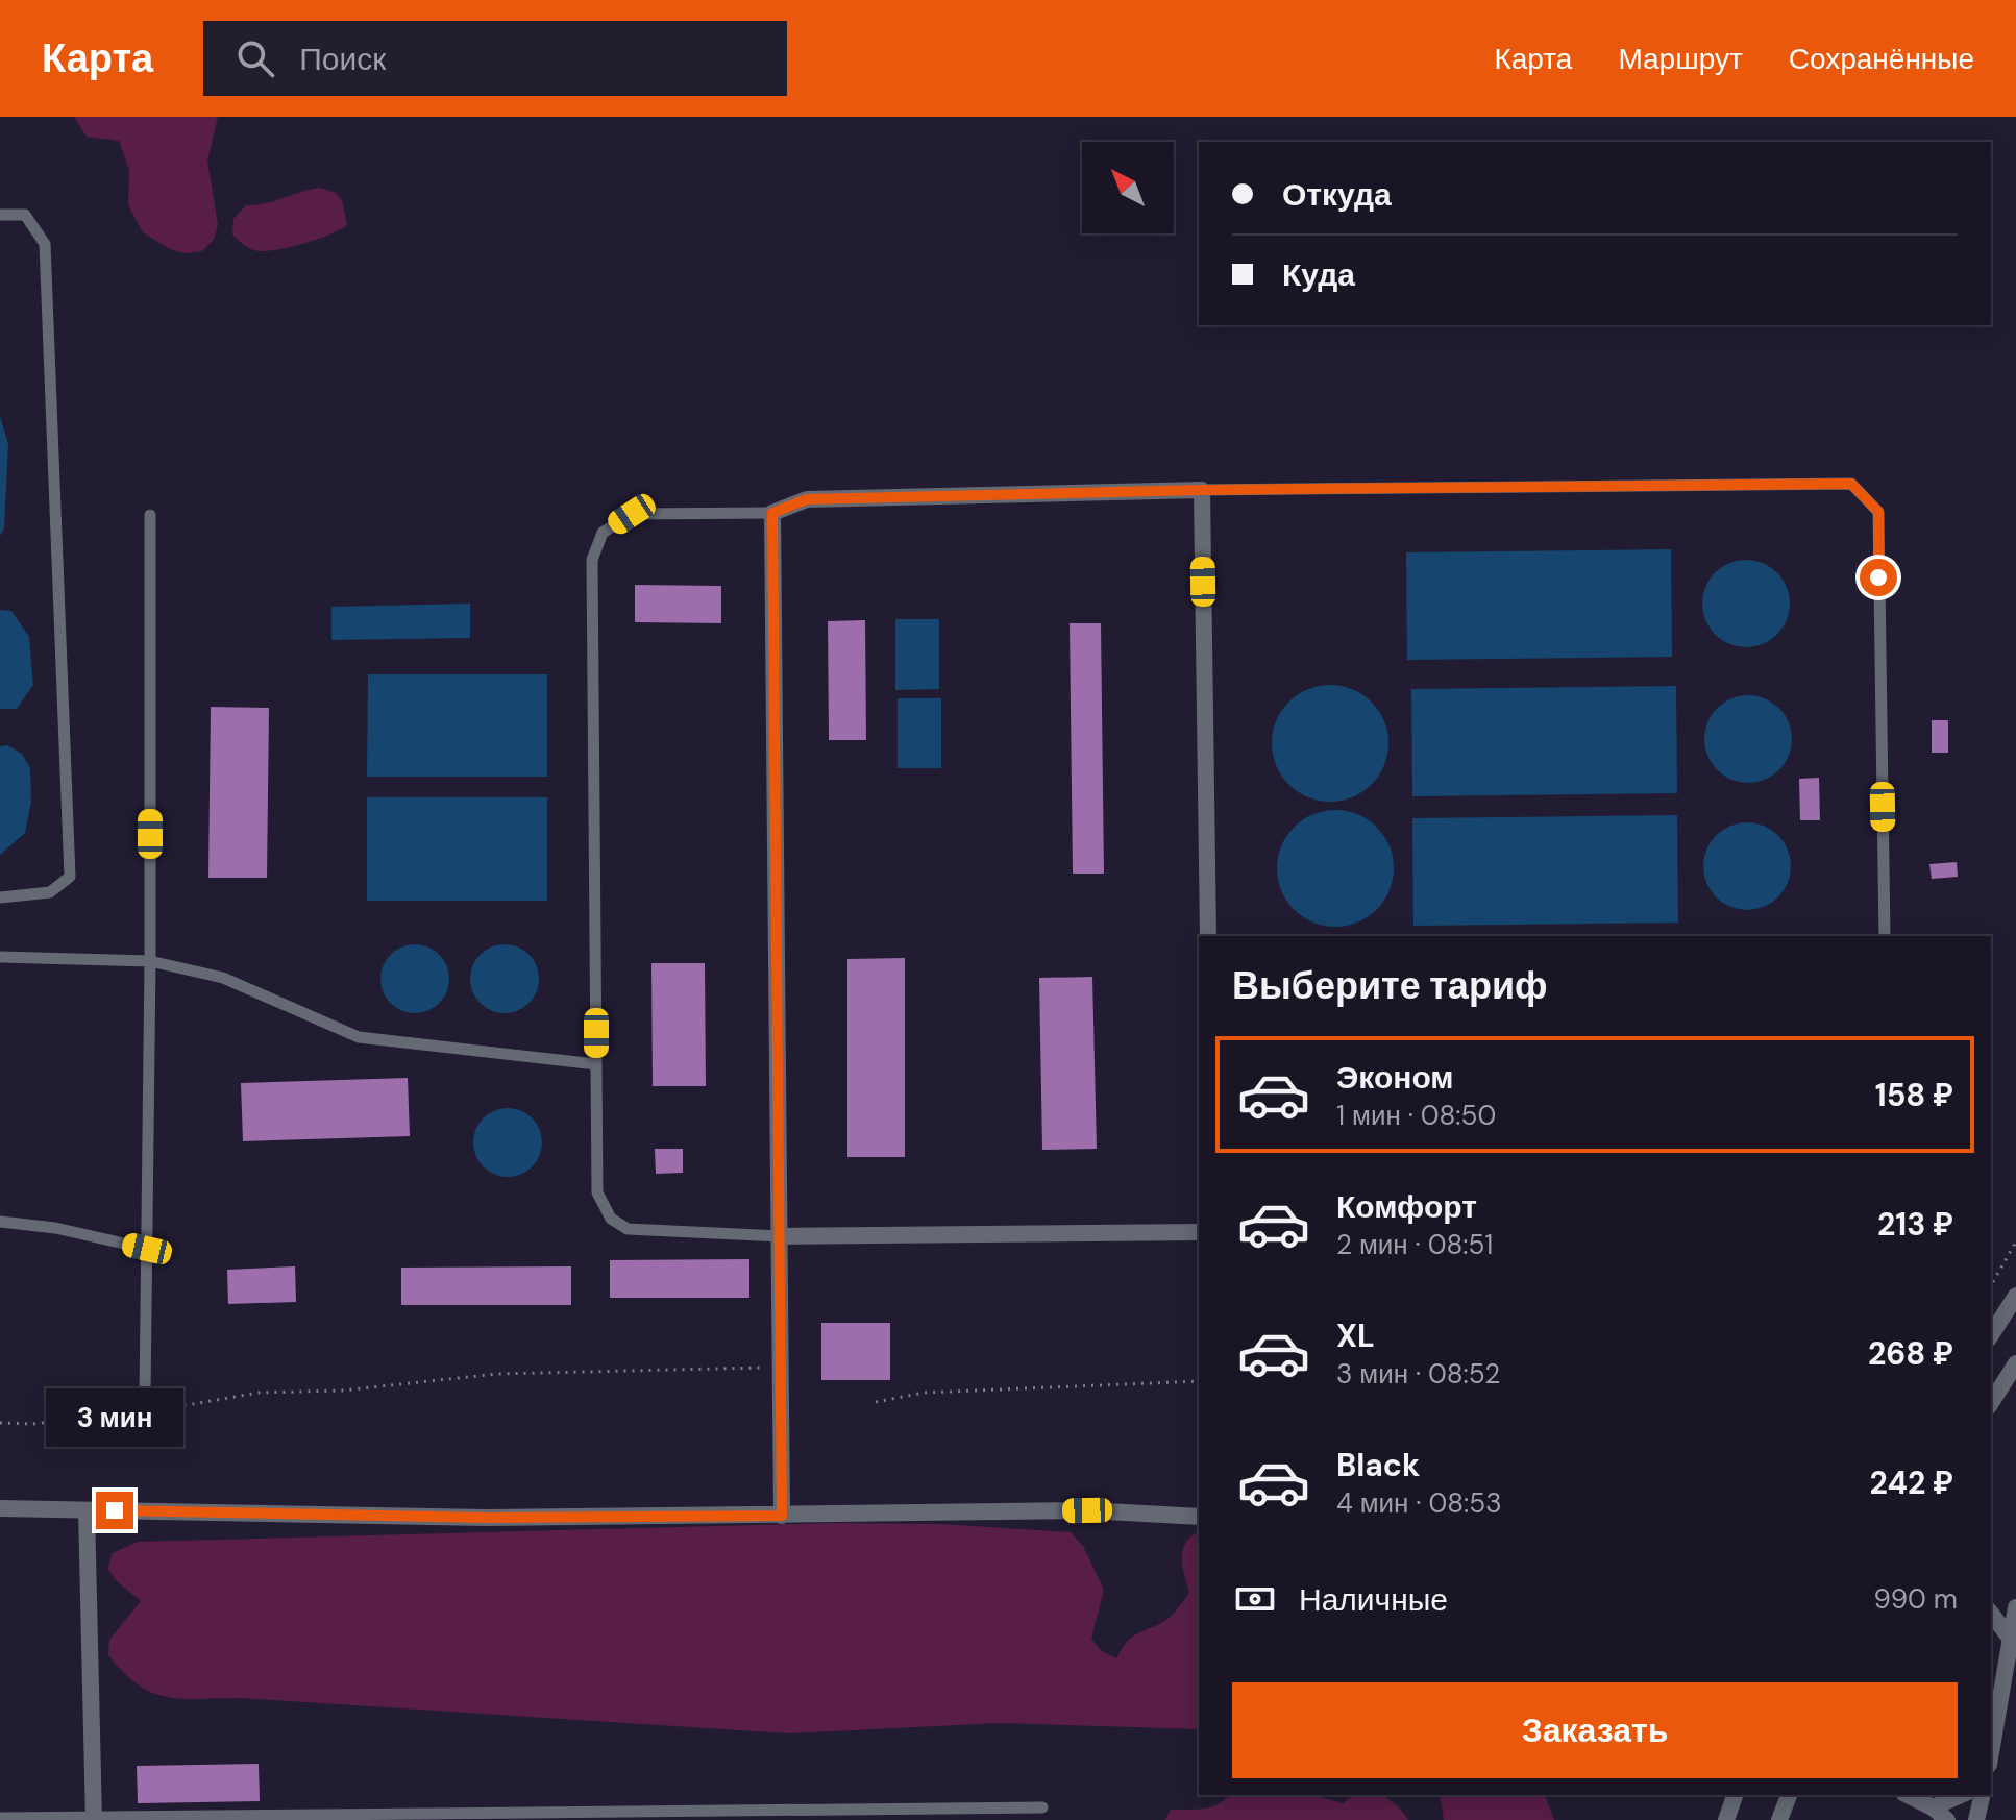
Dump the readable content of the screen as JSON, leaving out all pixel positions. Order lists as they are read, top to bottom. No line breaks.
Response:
{"north":"top left","page":{"header":"Карта","search":"Поиск","nav":["Карта","Маршрут","Сохранённые"],"banner":["Откуда","Куда"],"heading":"Выберите тариф","list":[{"name":"Эконом","note":"1 мин · 08:50","value":"158 ₽"},{"name":"Комфорт","note":"2 мин · 08:51","value":"213 ₽"},{"name":"XL","note":"3 мин · 08:52","value":"268 ₽"},{"name":"Black","note":"4 мин · 08:53","value":"242 ₽"}],"bubble":"3 мин","pay":["Наличные","990 m"],"buttons":"Заказать"}}
